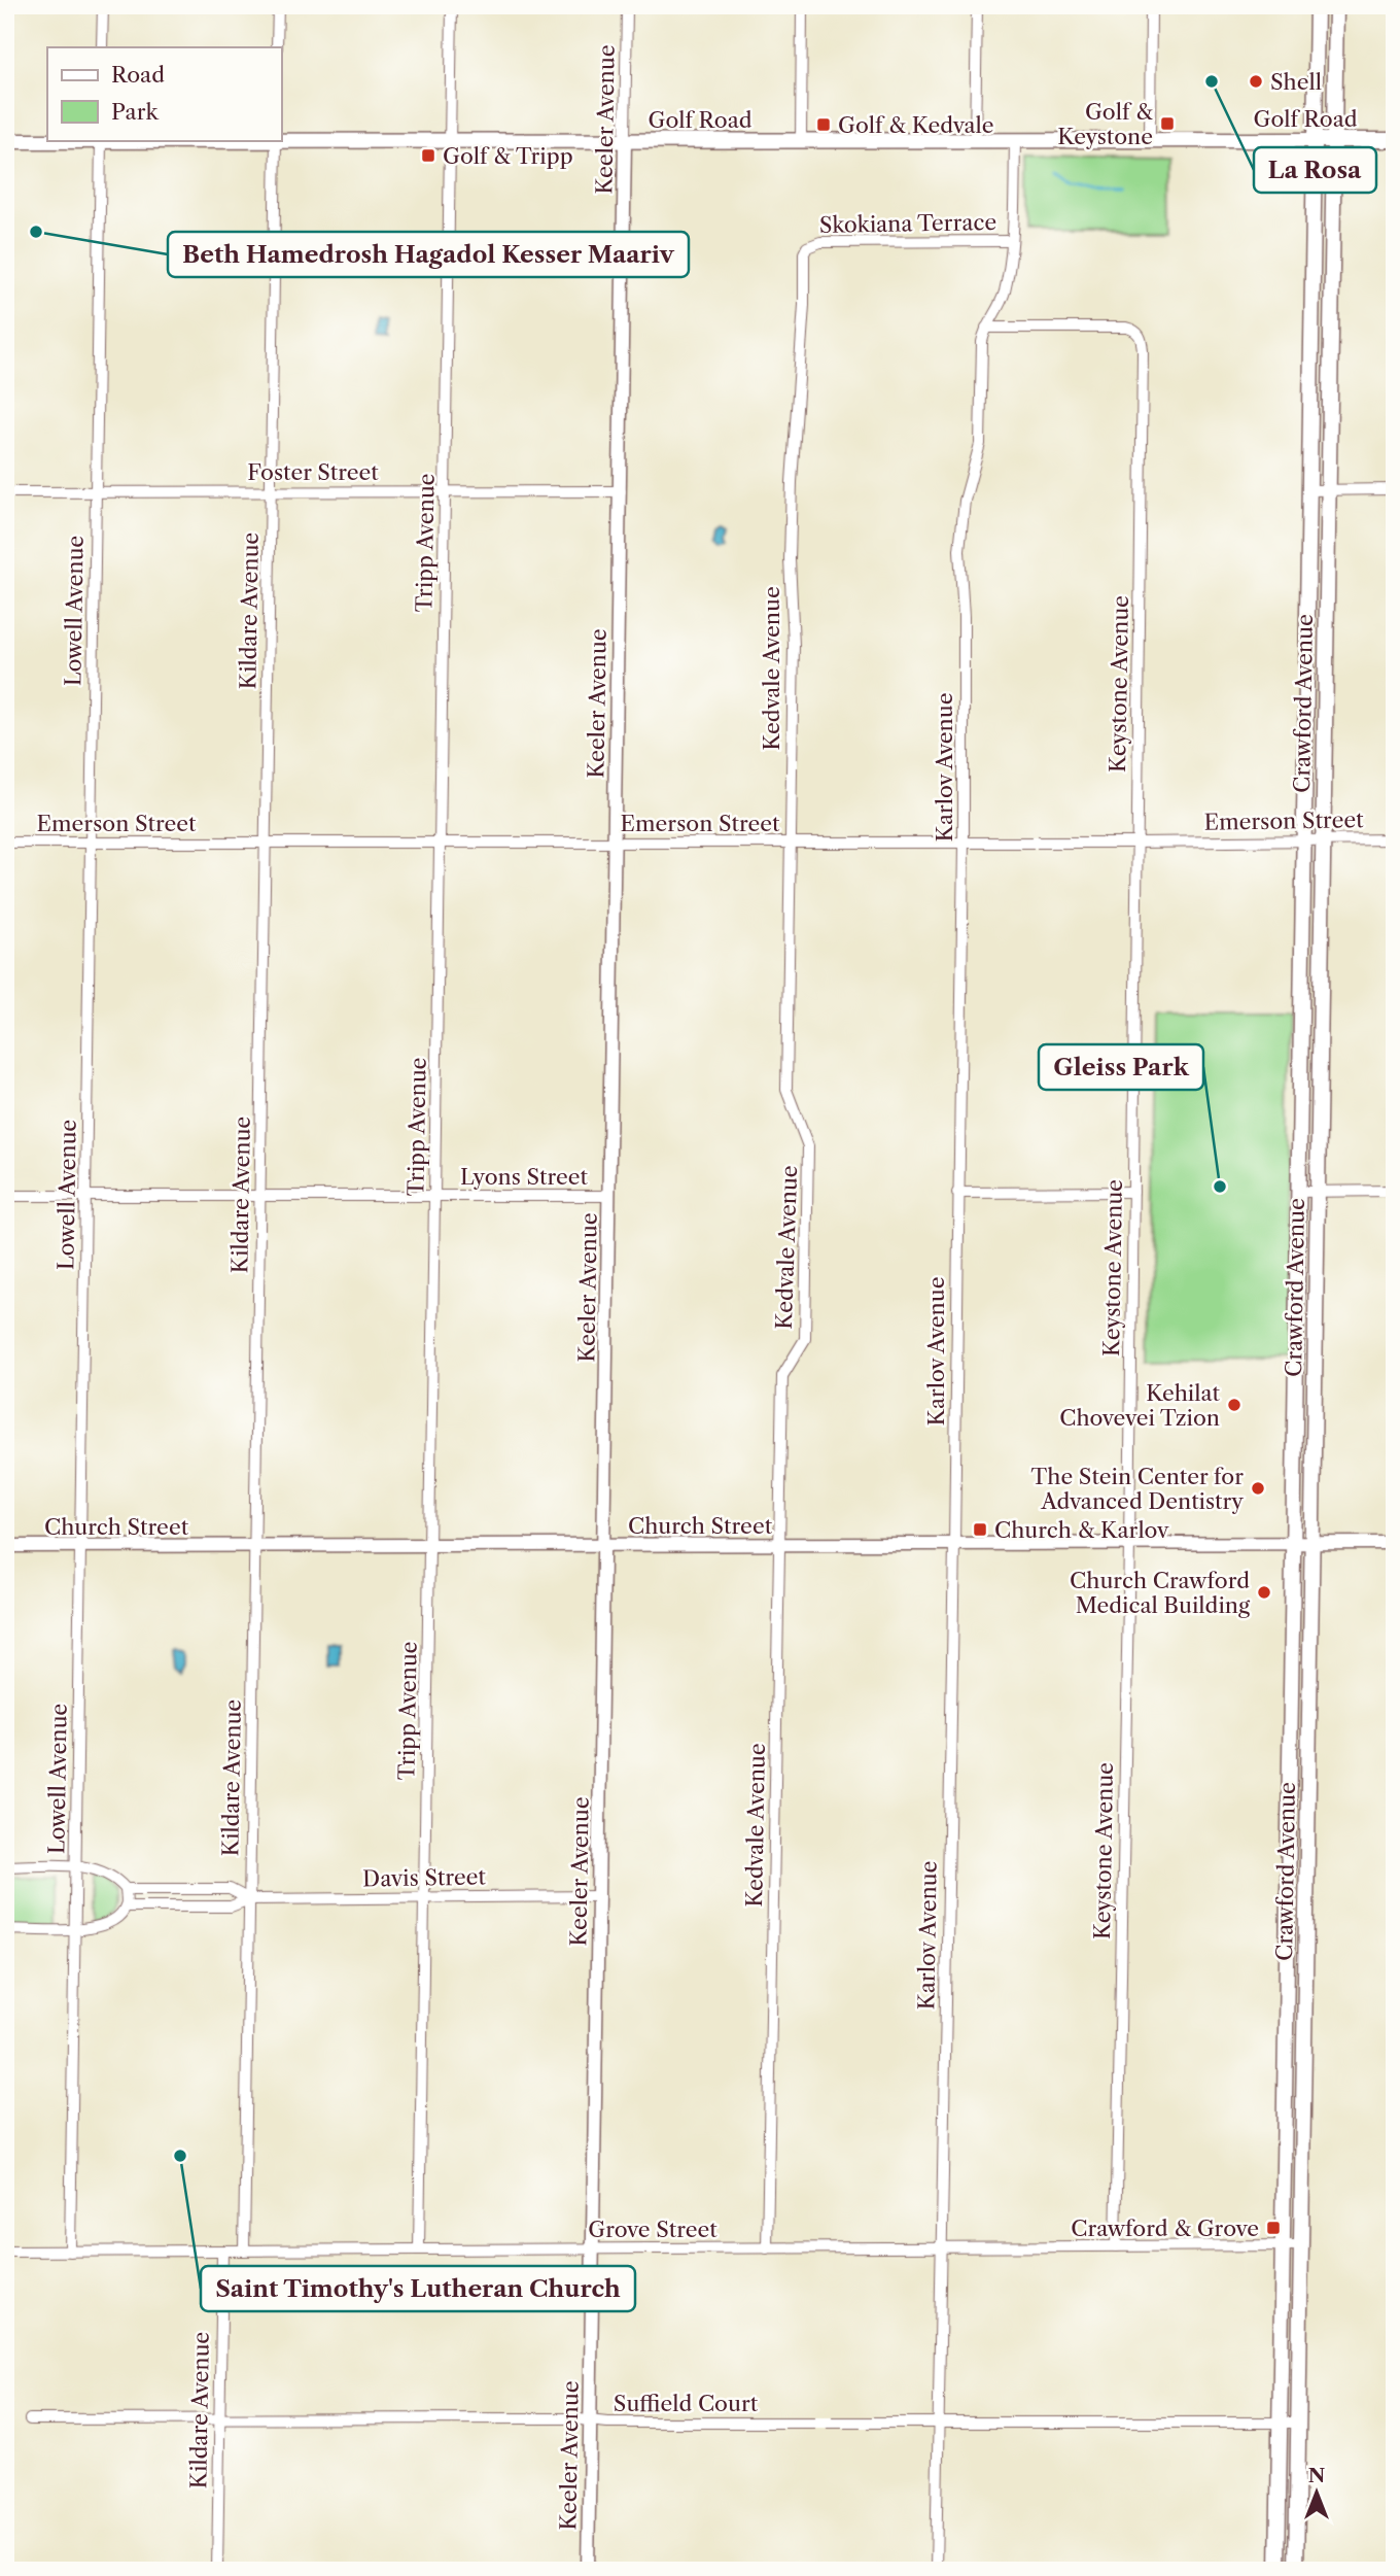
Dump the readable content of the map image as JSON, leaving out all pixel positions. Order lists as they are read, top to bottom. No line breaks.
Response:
{"streets":{"main road":["Golf Road","Crawford Avenue"],"street":["Keeler Avenue","Skokiana Terrace","Foster Street","Tripp Avenue","Lowell Avenue","Kildare Avenue","Kedvale Avenue","Keystone Avenue","Karlov Avenue","Emerson Street","Lyons Street","Church Street","Davis Street","Grove Street","Suffield Court"]},"crossings":[["Golf Road","Keeler Avenue"],["Golf Road","Tripp Avenue"],["Golf Road","Lowell Avenue"],["Golf Road","Kildare Avenue"],["Golf Road","Crawford Avenue"],["Golf Road","Karlov Avenue"],["Keeler Avenue","Foster Street"],["Keeler Avenue","Emerson Street"],["Keeler Avenue","Lyons Street"],["Keeler Avenue","Church Street"],["Keeler Avenue","Davis Street"],["Keeler Avenue","Grove Street"],["Keeler Avenue","Suffield Court"],["Skokiana Terrace","Kedvale Avenue"],["Skokiana Terrace","Karlov Avenue"],["Foster Street","Tripp Avenue"],["Foster Street","Lowell Avenue"],["Foster Street","Kildare Avenue"],["Tripp Avenue","Emerson Street"],["Tripp Avenue","Lyons Street"],["Tripp Avenue","Church Street"],["Tripp Avenue","Davis Street"],["Tripp Avenue","Grove Street"],["Lowell Avenue","Emerson Street"],["Lowell Avenue","Lyons Street"],["Lowell Avenue","Church Street"],["Lowell Avenue","Grove Street"],["Kildare Avenue","Emerson Street"],["Kildare Avenue","Lyons Street"],["Kildare Avenue","Church Street"],["Kildare Avenue","Davis Street"],["Kildare Avenue","Grove Street"],["Kildare Avenue","Suffield Court"],["Kedvale Avenue","Emerson Street"],["Kedvale Avenue","Church Street"],["Kedvale Avenue","Grove Street"],["Keystone Avenue","Karlov Avenue"],["Keystone Avenue","Emerson Street"],["Keystone Avenue","Church Street"],["Keystone Avenue","Grove Street"],["Crawford Avenue","Emerson Street"],["Crawford Avenue","Church Street"],["Crawford Avenue","Grove Street"],["Crawford Avenue","Suffield Court"],["Karlov Avenue","Emerson Street"],["Karlov Avenue","Church Street"],["Karlov Avenue","Grove Street"],["Karlov Avenue","Suffield Court"]],"places":{"other":["La Rosa","Shell","Beth Hamedrosh Hagadol Kesser Maariv","Gleiss Park","Kehilat Chovevei Tzion","The Stein Center for Advanced Dentistry","Church Crawford Medical Building","Saint Timothy's Lutheran Church"],"transit":["Golf & Keystone","Golf & Kedvale","Golf & Tripp","Church & Karlov","Crawford & Grove"]},"legend":["Road","Park"],"north":"top"}
